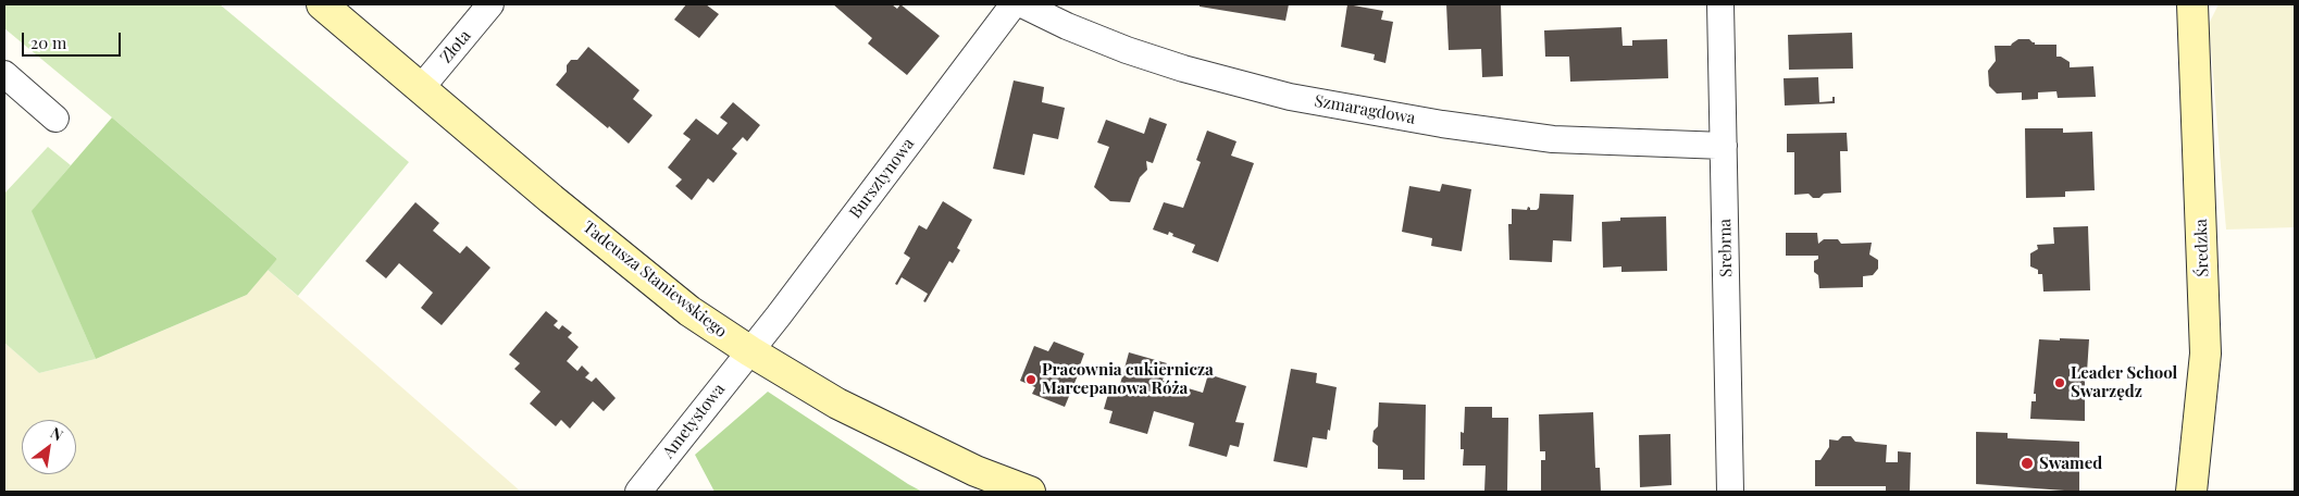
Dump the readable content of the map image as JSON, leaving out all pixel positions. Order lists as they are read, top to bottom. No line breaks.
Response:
{"streets":{"street":["Złota","Szmaragdowa","Bursztynowa","Srebrna","Średzka","Tadeusza Staniewskiego","Ametystowa"]},"crossings":[["Złota","Tadeusza Staniewskiego"],["Szmaragdowa","Srebrna"],["Bursztynowa","Tadeusza Staniewskiego"],["Bursztynowa","Ametystowa"],["Tadeusza Staniewskiego","Ametystowa"]],"places":["Pracownia cukiernicza Marcepanowa Róża","Leader School Swarzędz","Swamed"],"scale_bar":"20 m","north":"top right"}
